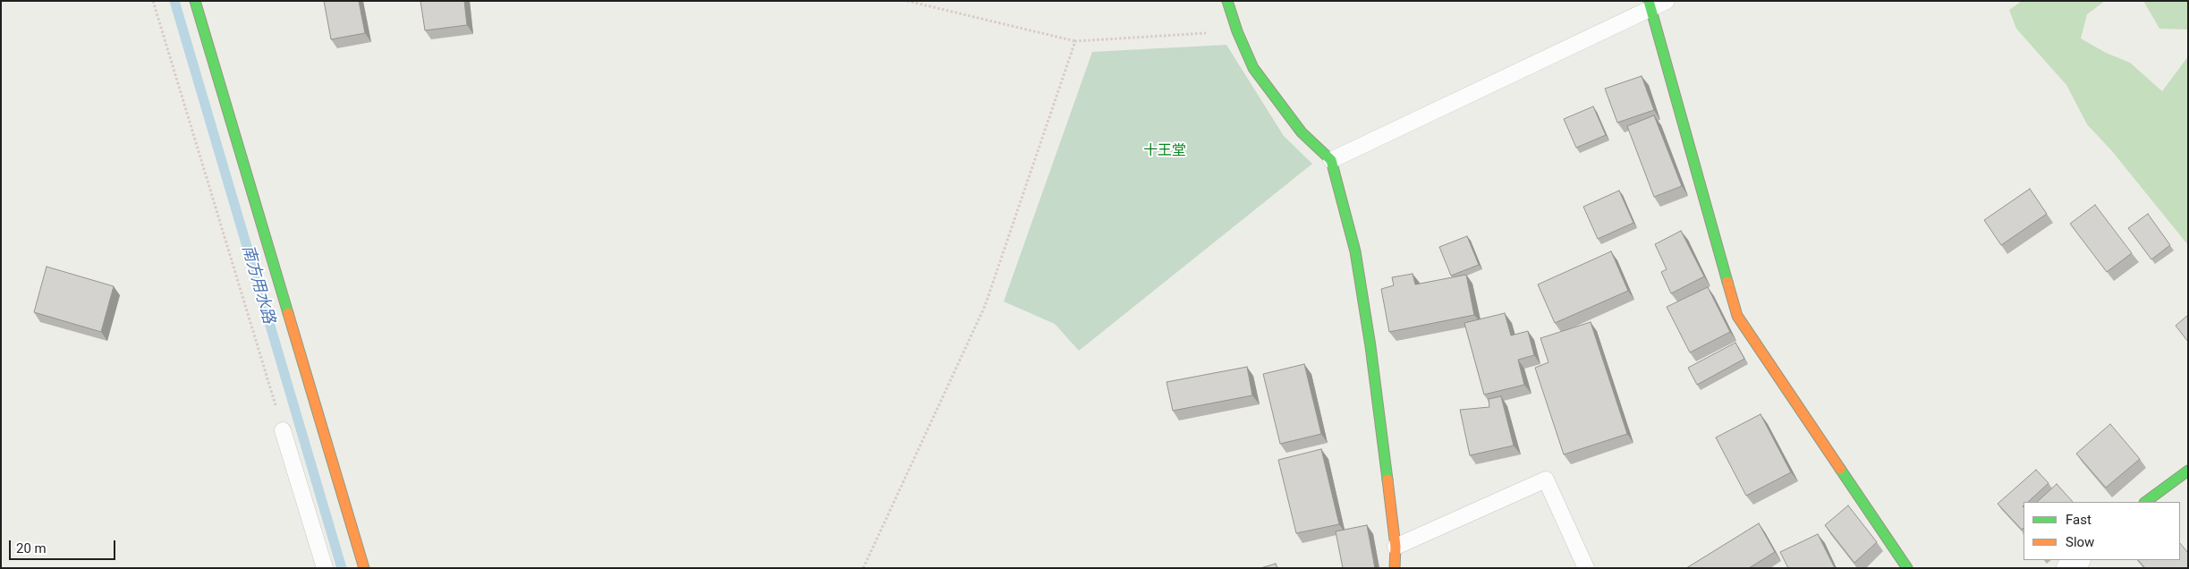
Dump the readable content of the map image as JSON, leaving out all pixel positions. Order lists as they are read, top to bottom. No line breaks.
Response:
{"water":["南方用水路"],"parks":["十王堂"],"legend":["Fast","Slow"],"scale_bar":"20 m"}
